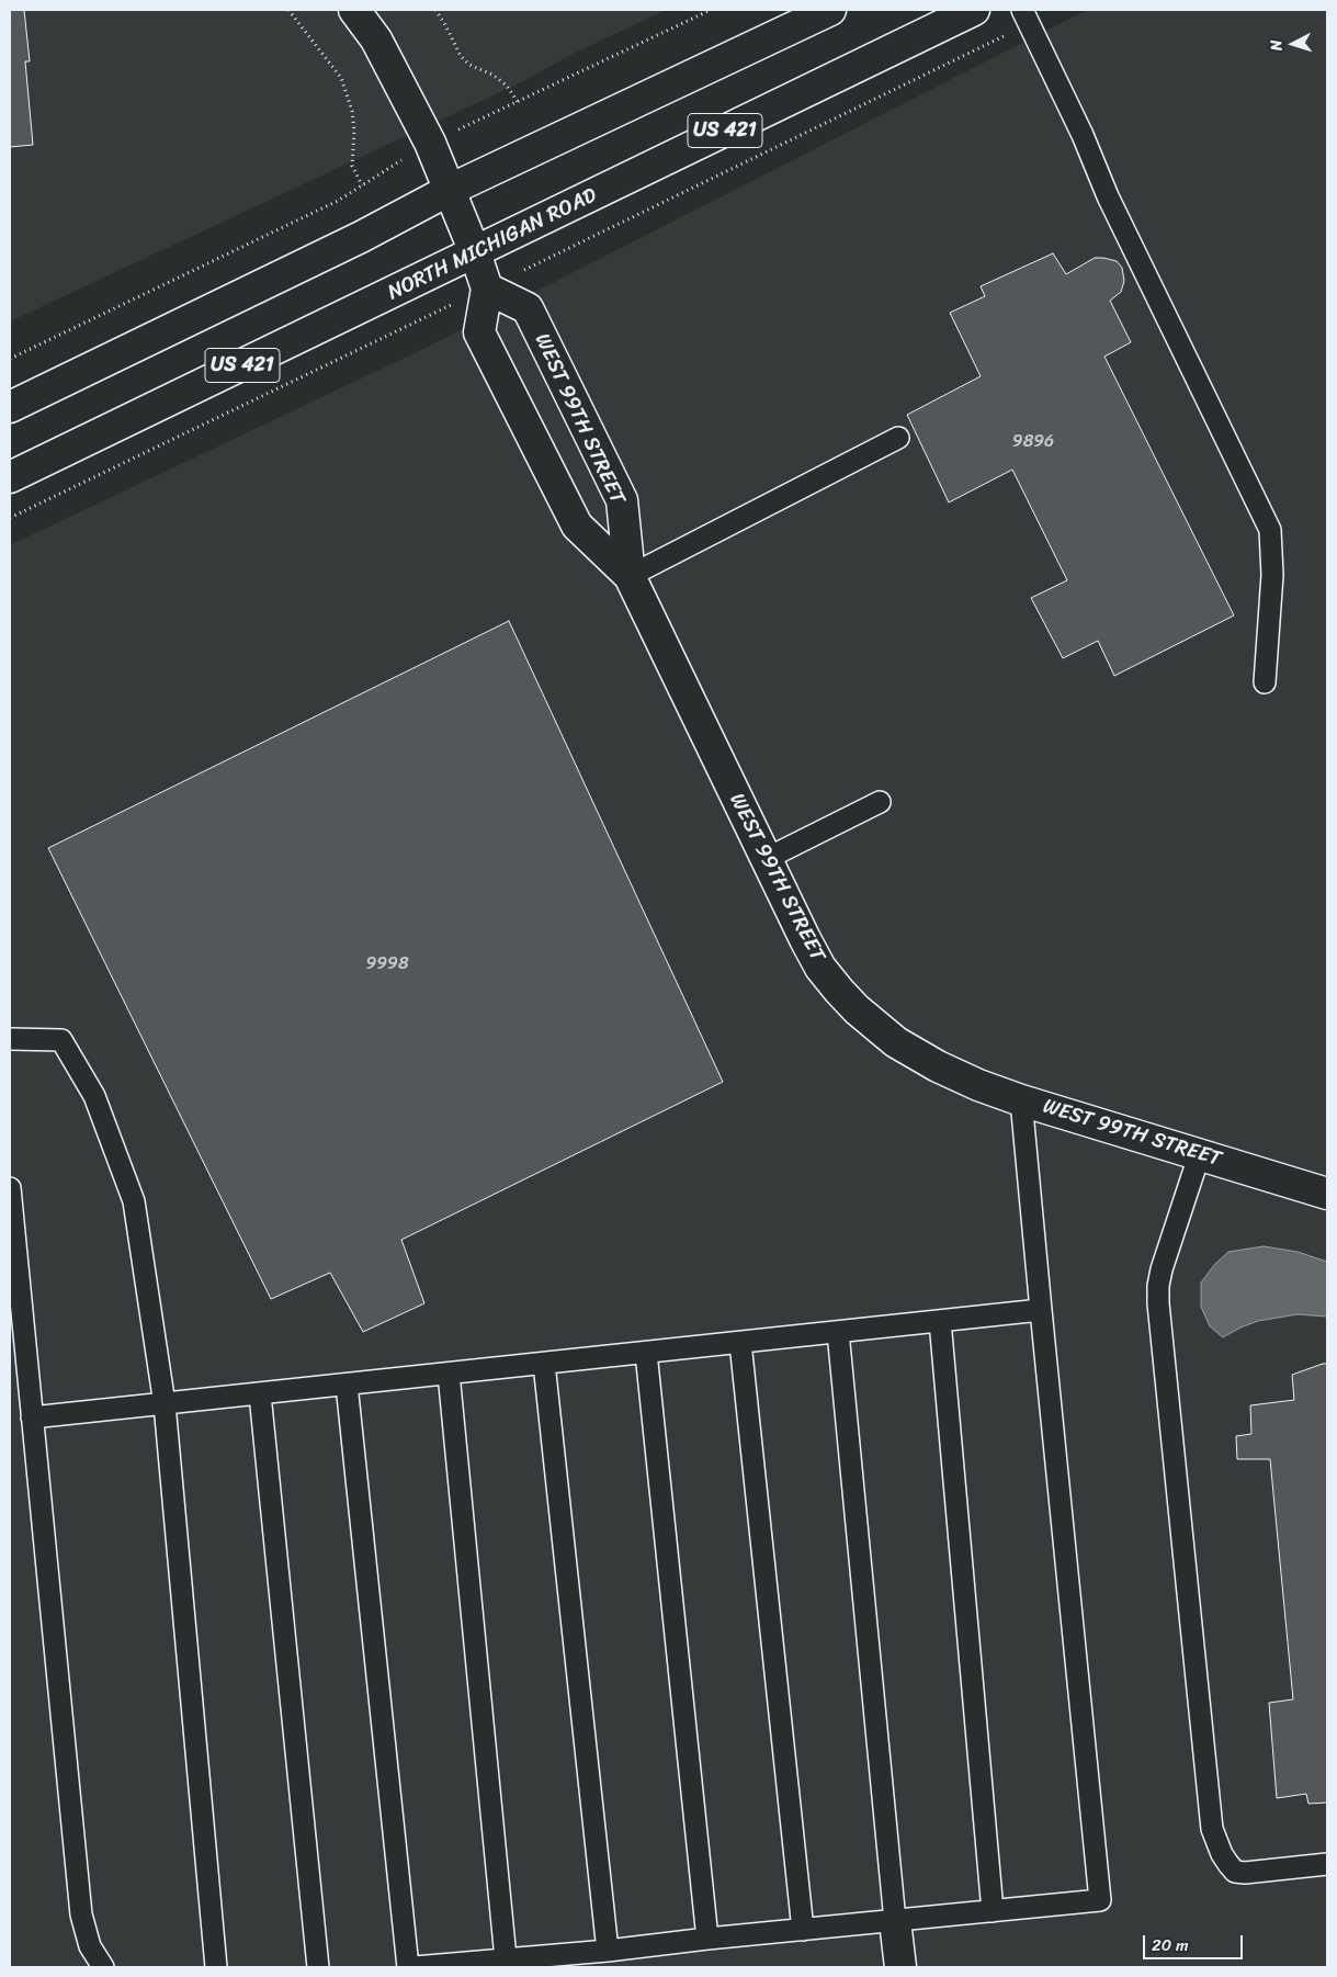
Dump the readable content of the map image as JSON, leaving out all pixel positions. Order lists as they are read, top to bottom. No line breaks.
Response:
{"streets":{"street":["US 421","NORTH MICHIGAN ROAD","WEST 99TH STREET"]},"crossings":[["NORTH MICHIGAN ROAD","WEST 99TH STREET"]],"house_numbers":["9896","9998"],"scale_bar":"20 m","north":"left"}
